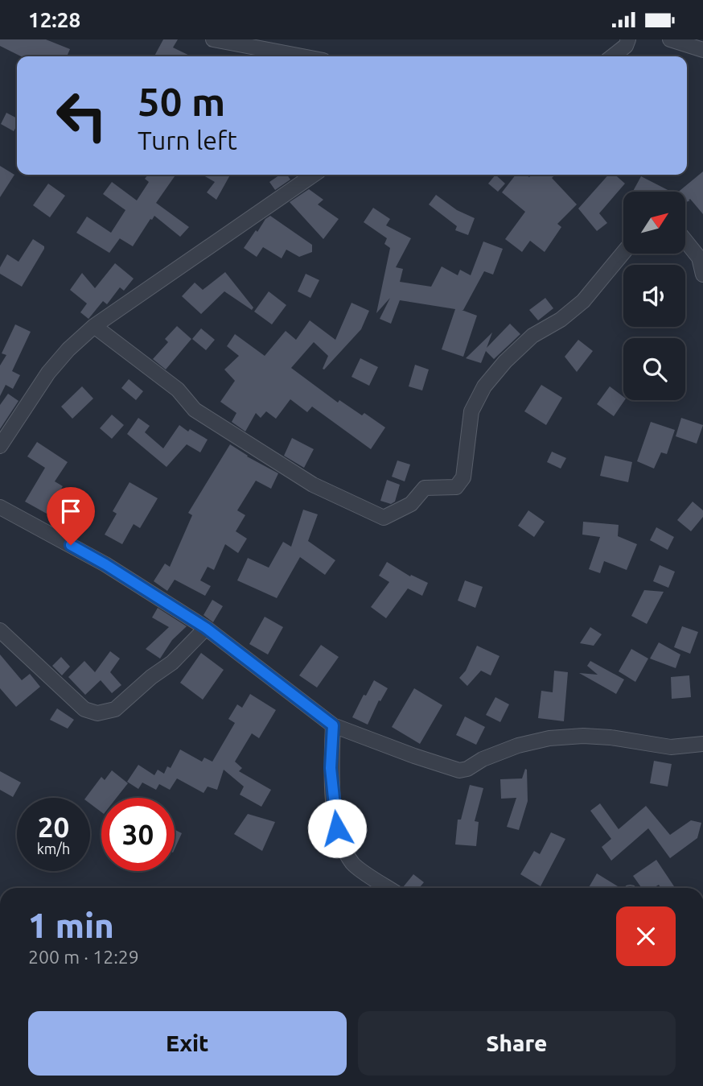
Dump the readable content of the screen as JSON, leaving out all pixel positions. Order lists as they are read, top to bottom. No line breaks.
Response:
{"north":"top right","page":{"status":"12:28","turn":["50 m","Turn left"],"speed":"20 km/h","limit":"30","heading":["1 min","200 m · 12:29"],"buttons":["Exit","Share"]}}
